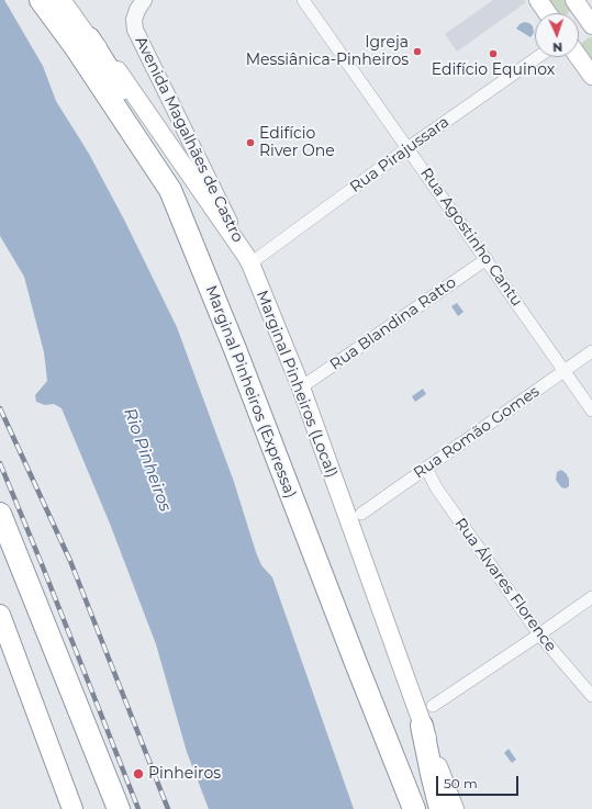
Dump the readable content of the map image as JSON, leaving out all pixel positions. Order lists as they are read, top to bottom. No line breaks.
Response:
{"streets":{"highway":["Marginal Pinheiros (Expressa)"],"main road":["Marginal Pinheiros (Local)"],"street":["Avenida Magalhães de Castro","Rua Pirajussara","Rua Agostinho Cantu","Rua Blandina Ratto","Rua Romão Gomes","Rua Álvares Florence"]},"crossings":[["Avenida Magalhães de Castro","Rua Pirajussara"],["Avenida Magalhães de Castro","Marginal Pinheiros (Local)"],["Rua Pirajussara","Rua Agostinho Cantu"],["Rua Pirajussara","Marginal Pinheiros (Local)"],["Rua Agostinho Cantu","Rua Blandina Ratto"],["Rua Agostinho Cantu","Rua Romão Gomes"],["Rua Blandina Ratto","Marginal Pinheiros (Local)"],["Rua Romão Gomes","Rua Álvares Florence"]],"water":["Rio Pinheiros"],"places":["Igreja Messiânica-Pinheiros","Edifício Equinox","Edifício River One","Pinheiros"],"scale_bar":"50 m","north":"bottom"}
